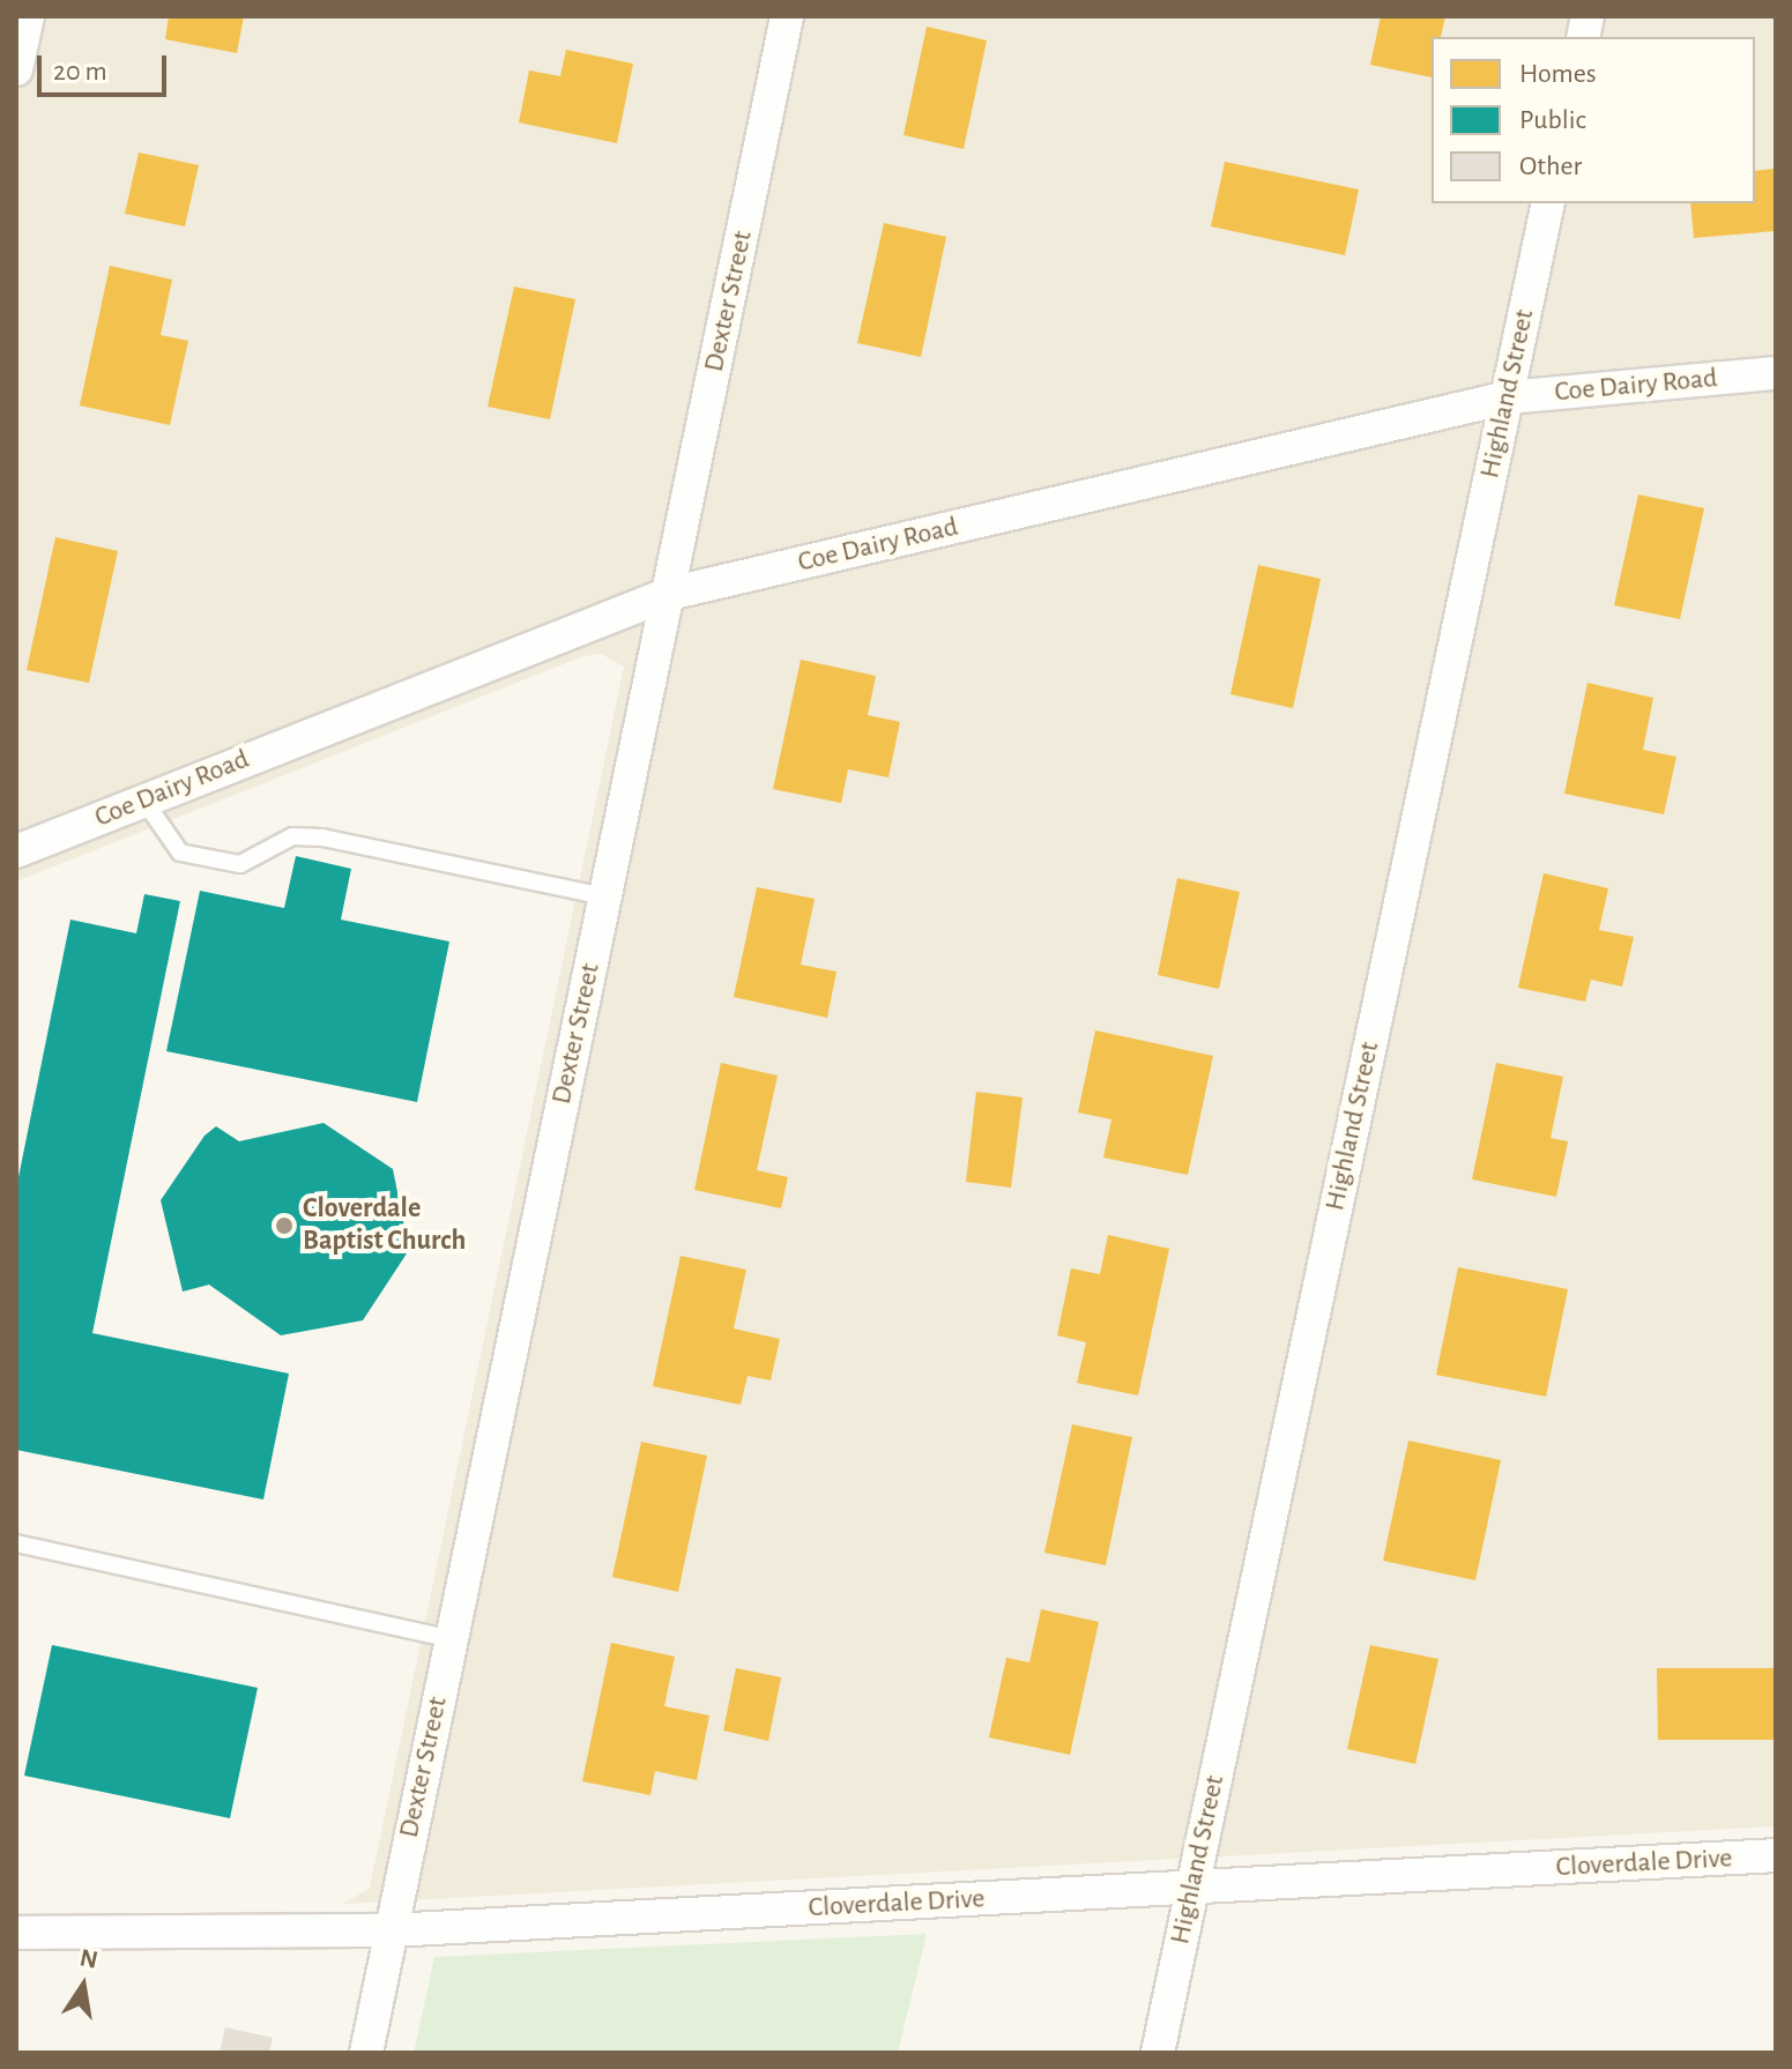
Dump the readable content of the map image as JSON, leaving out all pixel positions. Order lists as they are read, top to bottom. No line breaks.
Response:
{"streets":{"street":["Dexter Street","Coe Dairy Road","Highland Street","Cloverdale Drive"]},"crossings":[["Dexter Street","Coe Dairy Road"],["Dexter Street","Cloverdale Drive"],["Coe Dairy Road","Highland Street"],["Highland Street","Cloverdale Drive"]],"places":["Cloverdale Baptist Church"],"legend":["Homes","Public","Other"],"scale_bar":"20 m","north":"top"}
